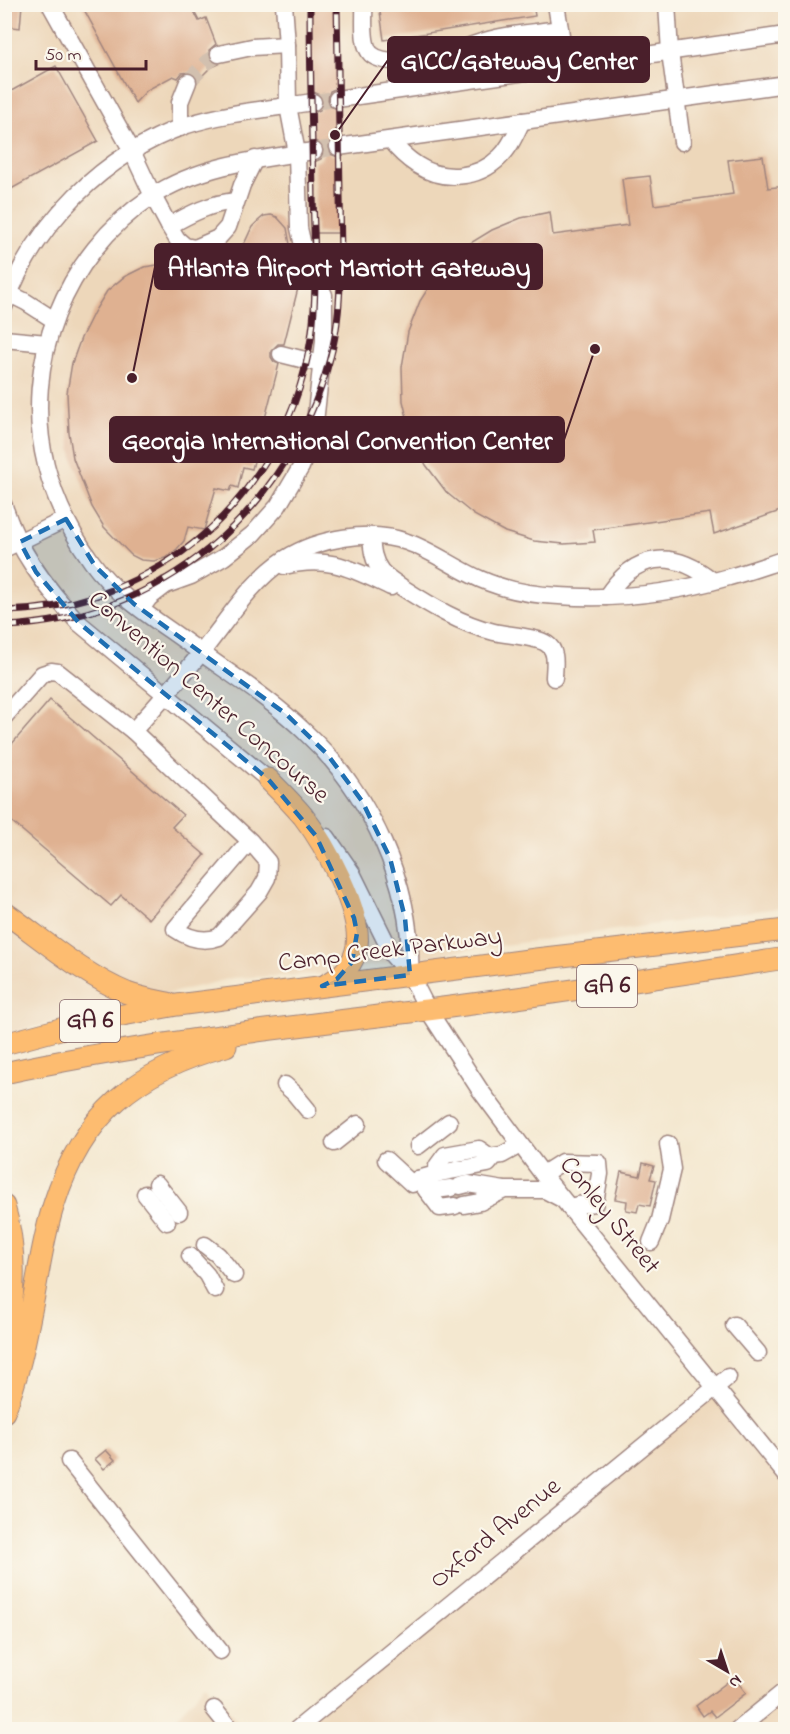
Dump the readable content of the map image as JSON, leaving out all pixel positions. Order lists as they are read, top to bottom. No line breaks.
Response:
{"streets":{"main road":["Camp Creek Parkway","GA 6"],"street":["Convention Center Concourse","Conley Street","Oxford Avenue"]},"crossings":[["Convention Center Concourse","Camp Creek Parkway"],["Convention Center Concourse","Conley Street"],["Camp Creek Parkway","Conley Street"],["GA 6","Conley Street"],["Conley Street","Oxford Avenue"]],"places":["GICC/Gateway Center","Georgia International Convention Center","Atlanta Airport Marriott Gateway"],"scale_bar":"50 m","north":"bottom right"}
